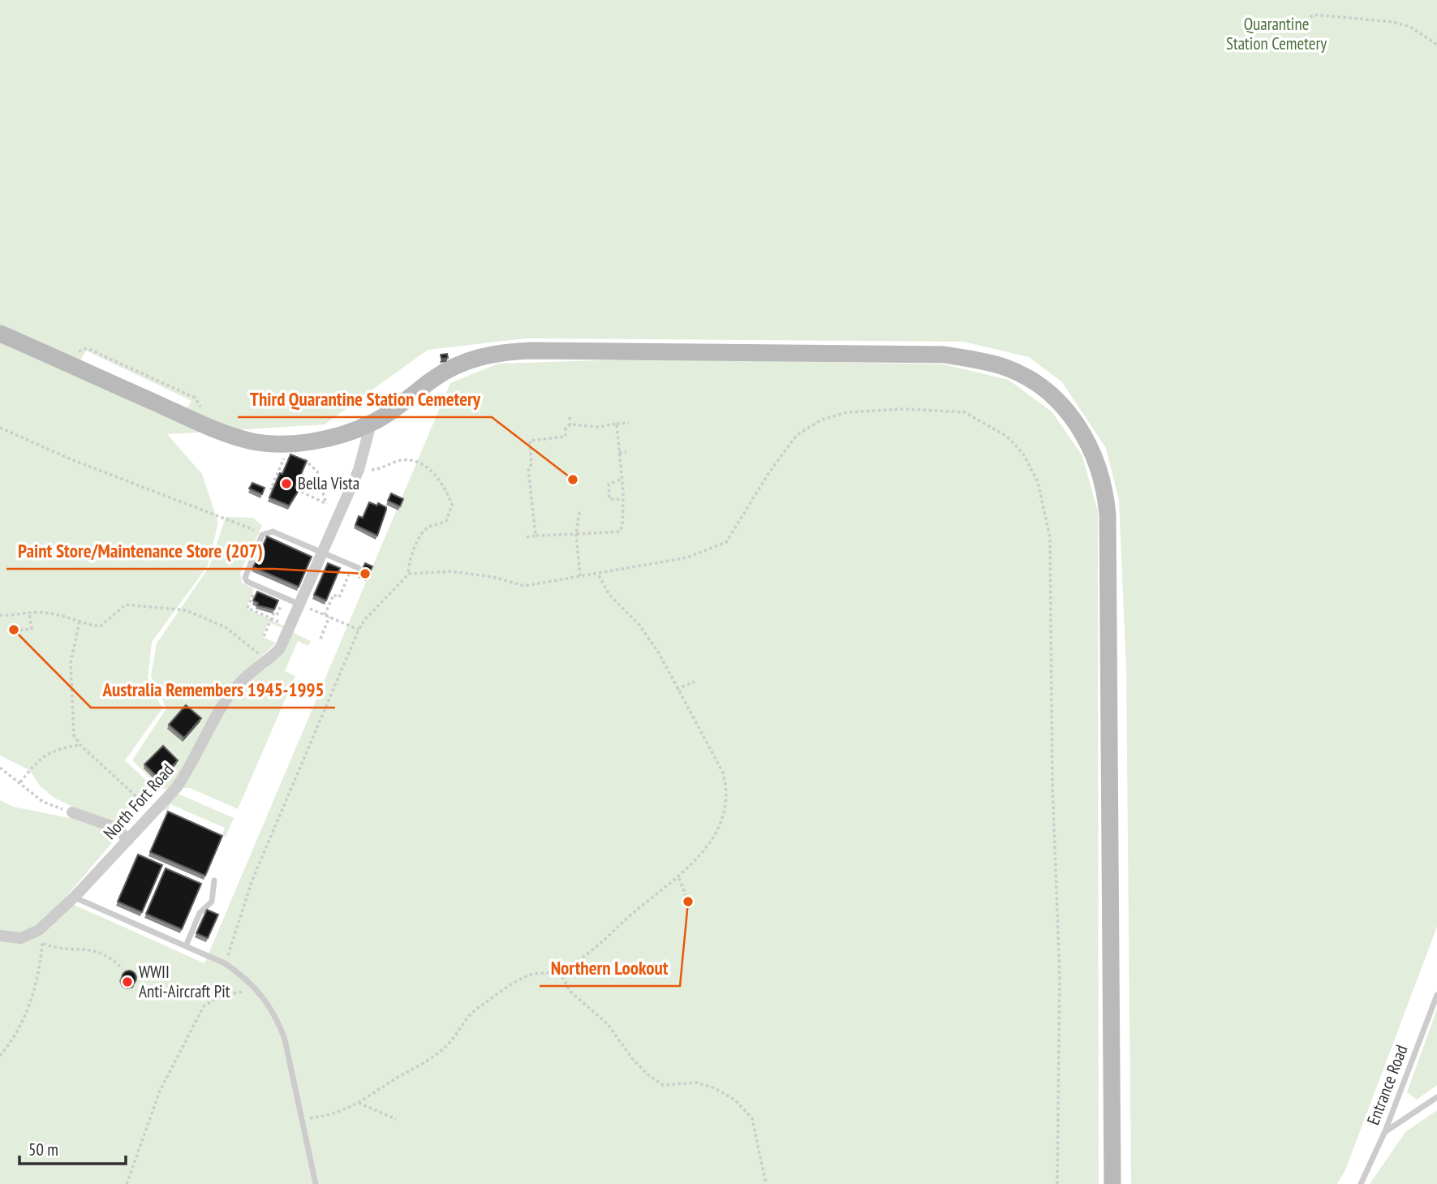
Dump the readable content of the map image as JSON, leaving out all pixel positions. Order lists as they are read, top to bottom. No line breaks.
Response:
{"streets":{"street":["North Fort Road"],"lane":["Entrance Road"]},"parks":["Quarantine Station Cemetery"],"places":["Third Quarantine Station Cemetery","Bella Vista","Paint Store/Maintenance Store (207)","Australia Remembers 1945-1995","Northern Lookout","WWII Anti-Aircraft Pit"],"scale_bar":"50 m"}
